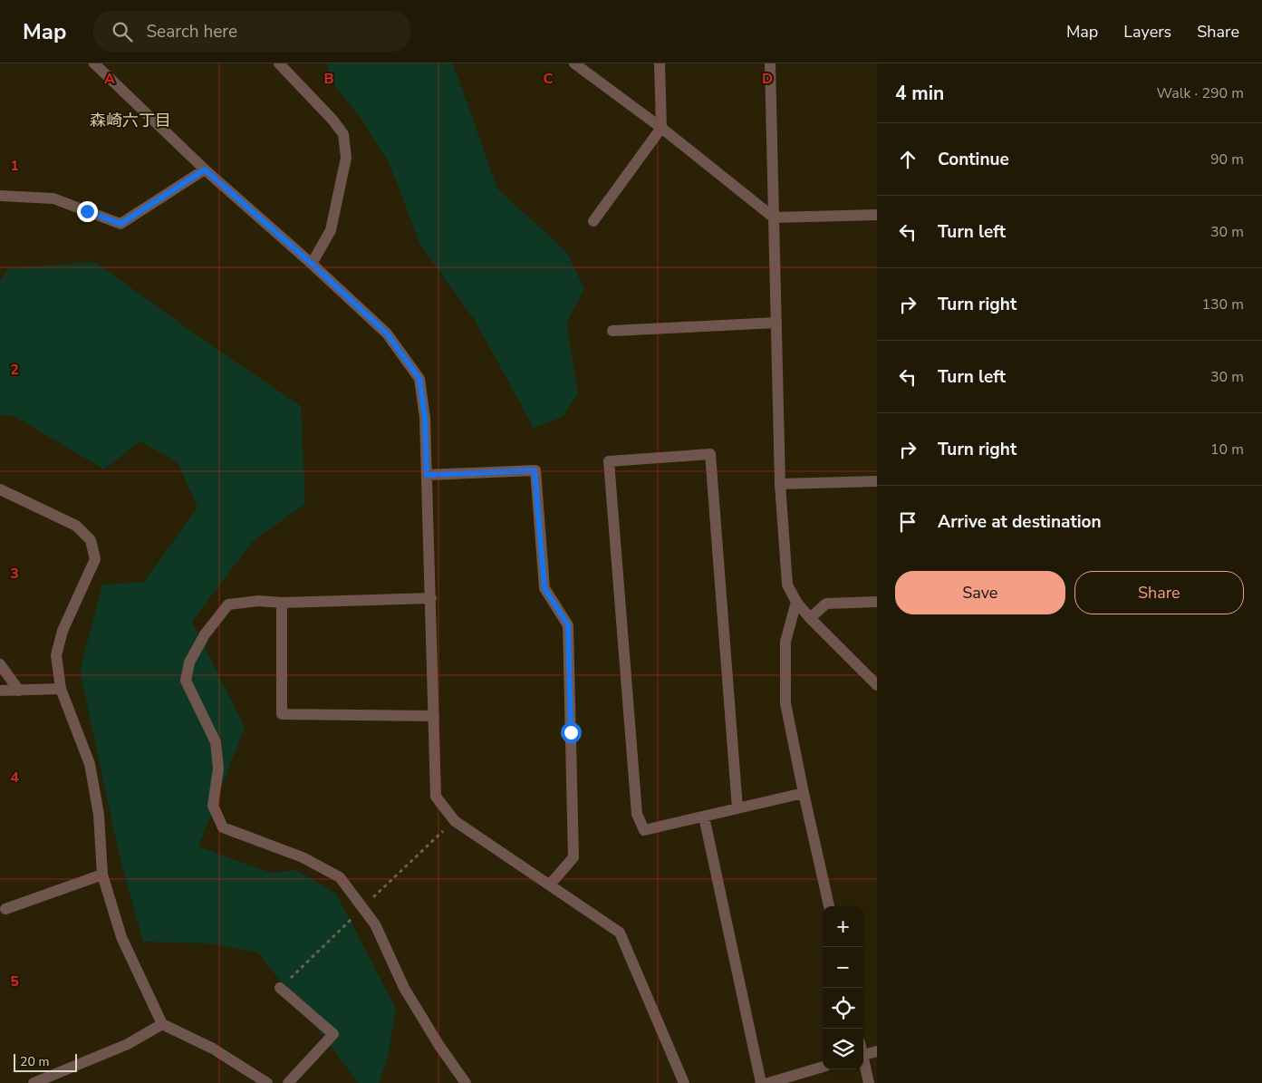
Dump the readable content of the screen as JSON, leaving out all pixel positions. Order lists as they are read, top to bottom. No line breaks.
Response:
{"districts":["森崎六丁目"],"scale_bar":"20 m","page":{"header":"Map","search":"Search here","nav":["Map","Layers","Share"],"heading":["4 min","Walk · 290 m"],"list":[["Continue","90 m"],["Turn left","30 m"],["Turn right","130 m"],["Turn left","30 m"],["Turn right","10 m"],"Arrive at destination"],"buttons":["Save","Share"],"map_buttons":["+","−"],"scale":"20 m"},"grid":{"columns":["A","B","C","D"],"rows":["1","2","3","4","5"]}}
